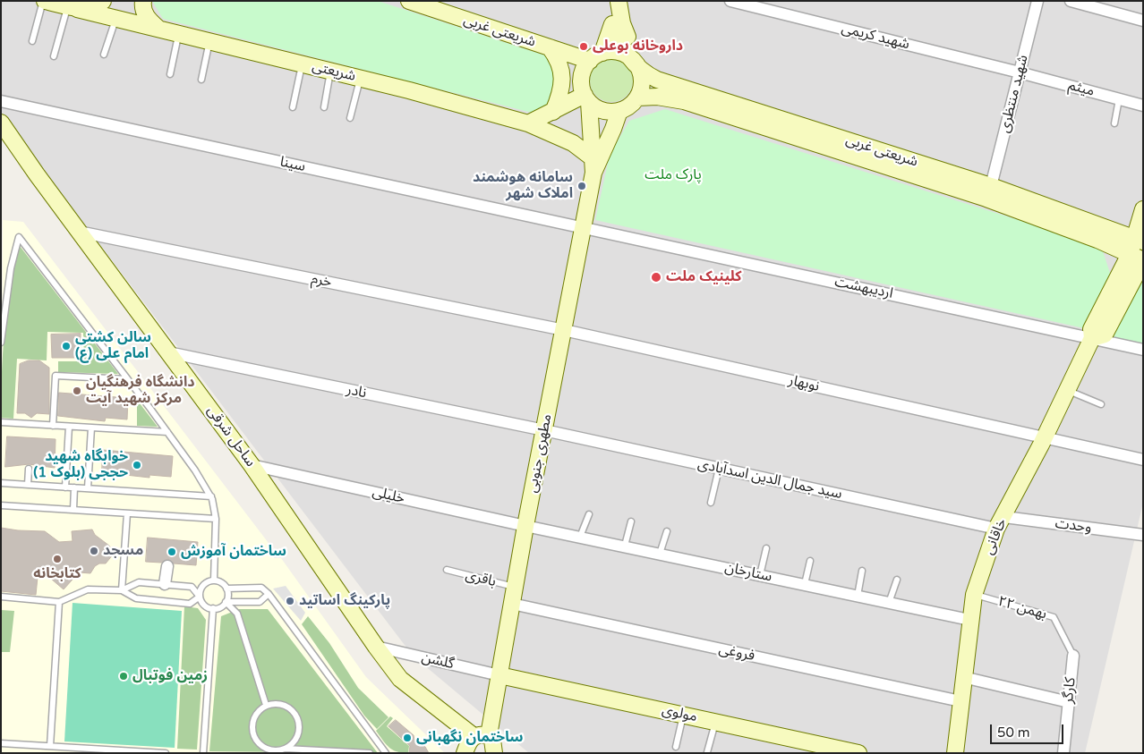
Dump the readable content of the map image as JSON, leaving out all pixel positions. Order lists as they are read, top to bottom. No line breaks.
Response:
{"streets":{"street":["شریعتی غربی","شهید کریمی","شریعتی","میثم","شهید منتظری","سینا","خرم","اردیبهشت","نوبهار","نادر","ساحل شرقی","مطهری جنوبی","سید جمال الدین اسدآبادی","خلیلی","وحدت","خاقانی","ستارخان","فروغی","گلشن","کارگر","مولوی"],"lane":["باقری","۲۲ بهمن"]},"crossings":[["شریعتی غربی","شهید منتظری"],["شریعتی غربی","خاقانی"],["شهید کریمی","میثم"],["شهید کریمی","شهید منتظری"],["شریعتی","مطهری جنوبی"],["میثم","شهید منتظری"],["سینا","اردیبهشت"],["سینا","مطهری جنوبی"],["خرم","نوبهار"],["خرم","ساحل شرقی"],["خرم","مطهری جنوبی"],["اردیبهشت","مطهری جنوبی"],["اردیبهشت","خاقانی"],["نوبهار","مطهری جنوبی"],["نوبهار","خاقانی"],["نادر","ساحل شرقی"],["نادر","مطهری جنوبی"],["نادر","سید جمال الدین اسدآبادی"],["ساحل شرقی","مطهری جنوبی"],["ساحل شرقی","خلیلی"],["ساحل شرقی","گلشن"],["مطهری جنوبی","سید جمال الدین اسدآبادی"],["مطهری جنوبی","خلیلی"],["مطهری جنوبی","ستارخان"],["مطهری جنوبی","باقری"],["مطهری جنوبی","فروغی"],["مطهری جنوبی","گلشن"],["مطهری جنوبی","مولوی"],["سید جمال الدین اسدآبادی","وحدت"],["سید جمال الدین اسدآبادی","خاقانی"],["خلیلی","ستارخان"],["وحدت","خاقانی"],["خاقانی","ستارخان"],["خاقانی","۲۲ بهمن"],["خاقانی","فروغی"],["۲۲ بهمن","کارگر"],["گلشن","مولوی"]],"parks":["پارک ملت"],"places":["داروخانه بوعلی","سامانه هوشمند املاک شهر","کلینیک ملت","سالن کشتی امام علی (ع)","دانشگاه فرهنگیان مرکز شهید آیت","خوابگاه شهید حججی (بلوک 1)","مسجد","ساختمان آموزش","کتابخانه","پارکینگ اساتید","زمین فوتبال","ساختمان نگهبانی"],"scale_bar":"50 m"}
